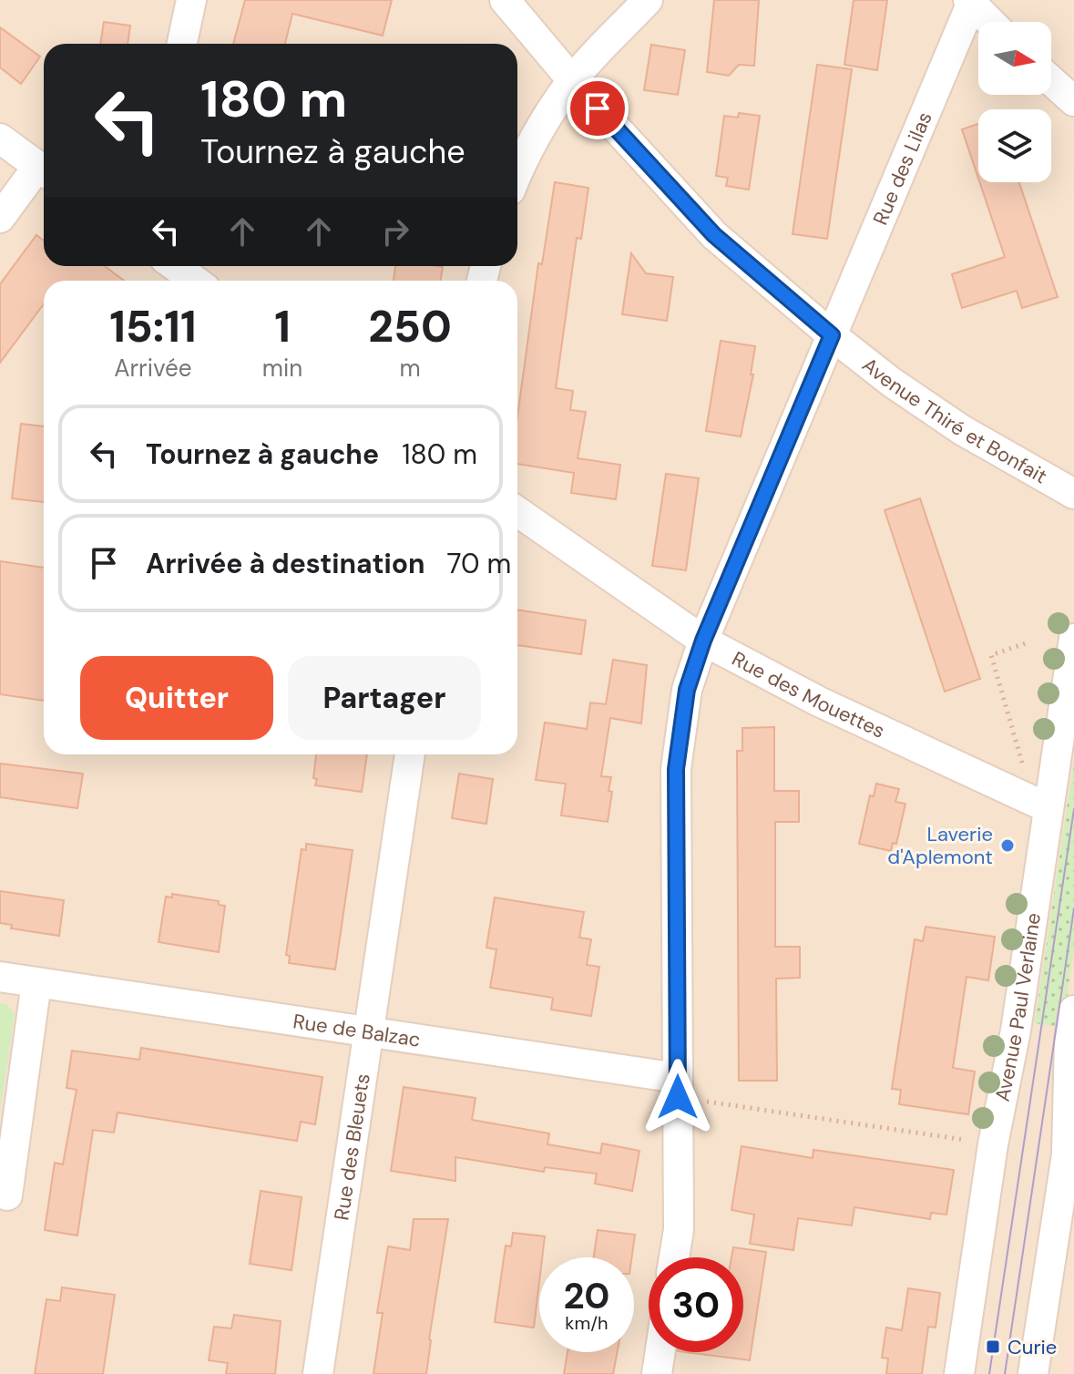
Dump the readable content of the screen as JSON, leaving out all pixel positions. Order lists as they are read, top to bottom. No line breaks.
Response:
{"streets":{"street":["Rue des Lilas","Avenue Thiré et Bonfait","Rue des Mouettes","Avenue Paul Verlaine","Rue de Balzac","Rue des Bleuets"]},"crossings":[["Rue des Lilas","Avenue Thiré et Bonfait"],["Rue des Lilas","Rue des Mouettes"],["Rue des Lilas","Rue de Balzac"],["Rue des Mouettes","Avenue Paul Verlaine"],["Rue de Balzac","Rue des Bleuets"]],"places":{"other":["Laverie d'Aplemont"],"transit":["Curie"]},"north":"right","page":{"turn":["180 m","Tournez à gauche"],"eta":["15:11","Arrivée","1","min","250","m"],"list":[{"name":"Tournez à gauche","value":"180 m"},{"name":"Arrivée à destination","value":"70 m"}],"buttons":["Quitter","Partager"],"speed":"20 km/h","limit":"30"}}
